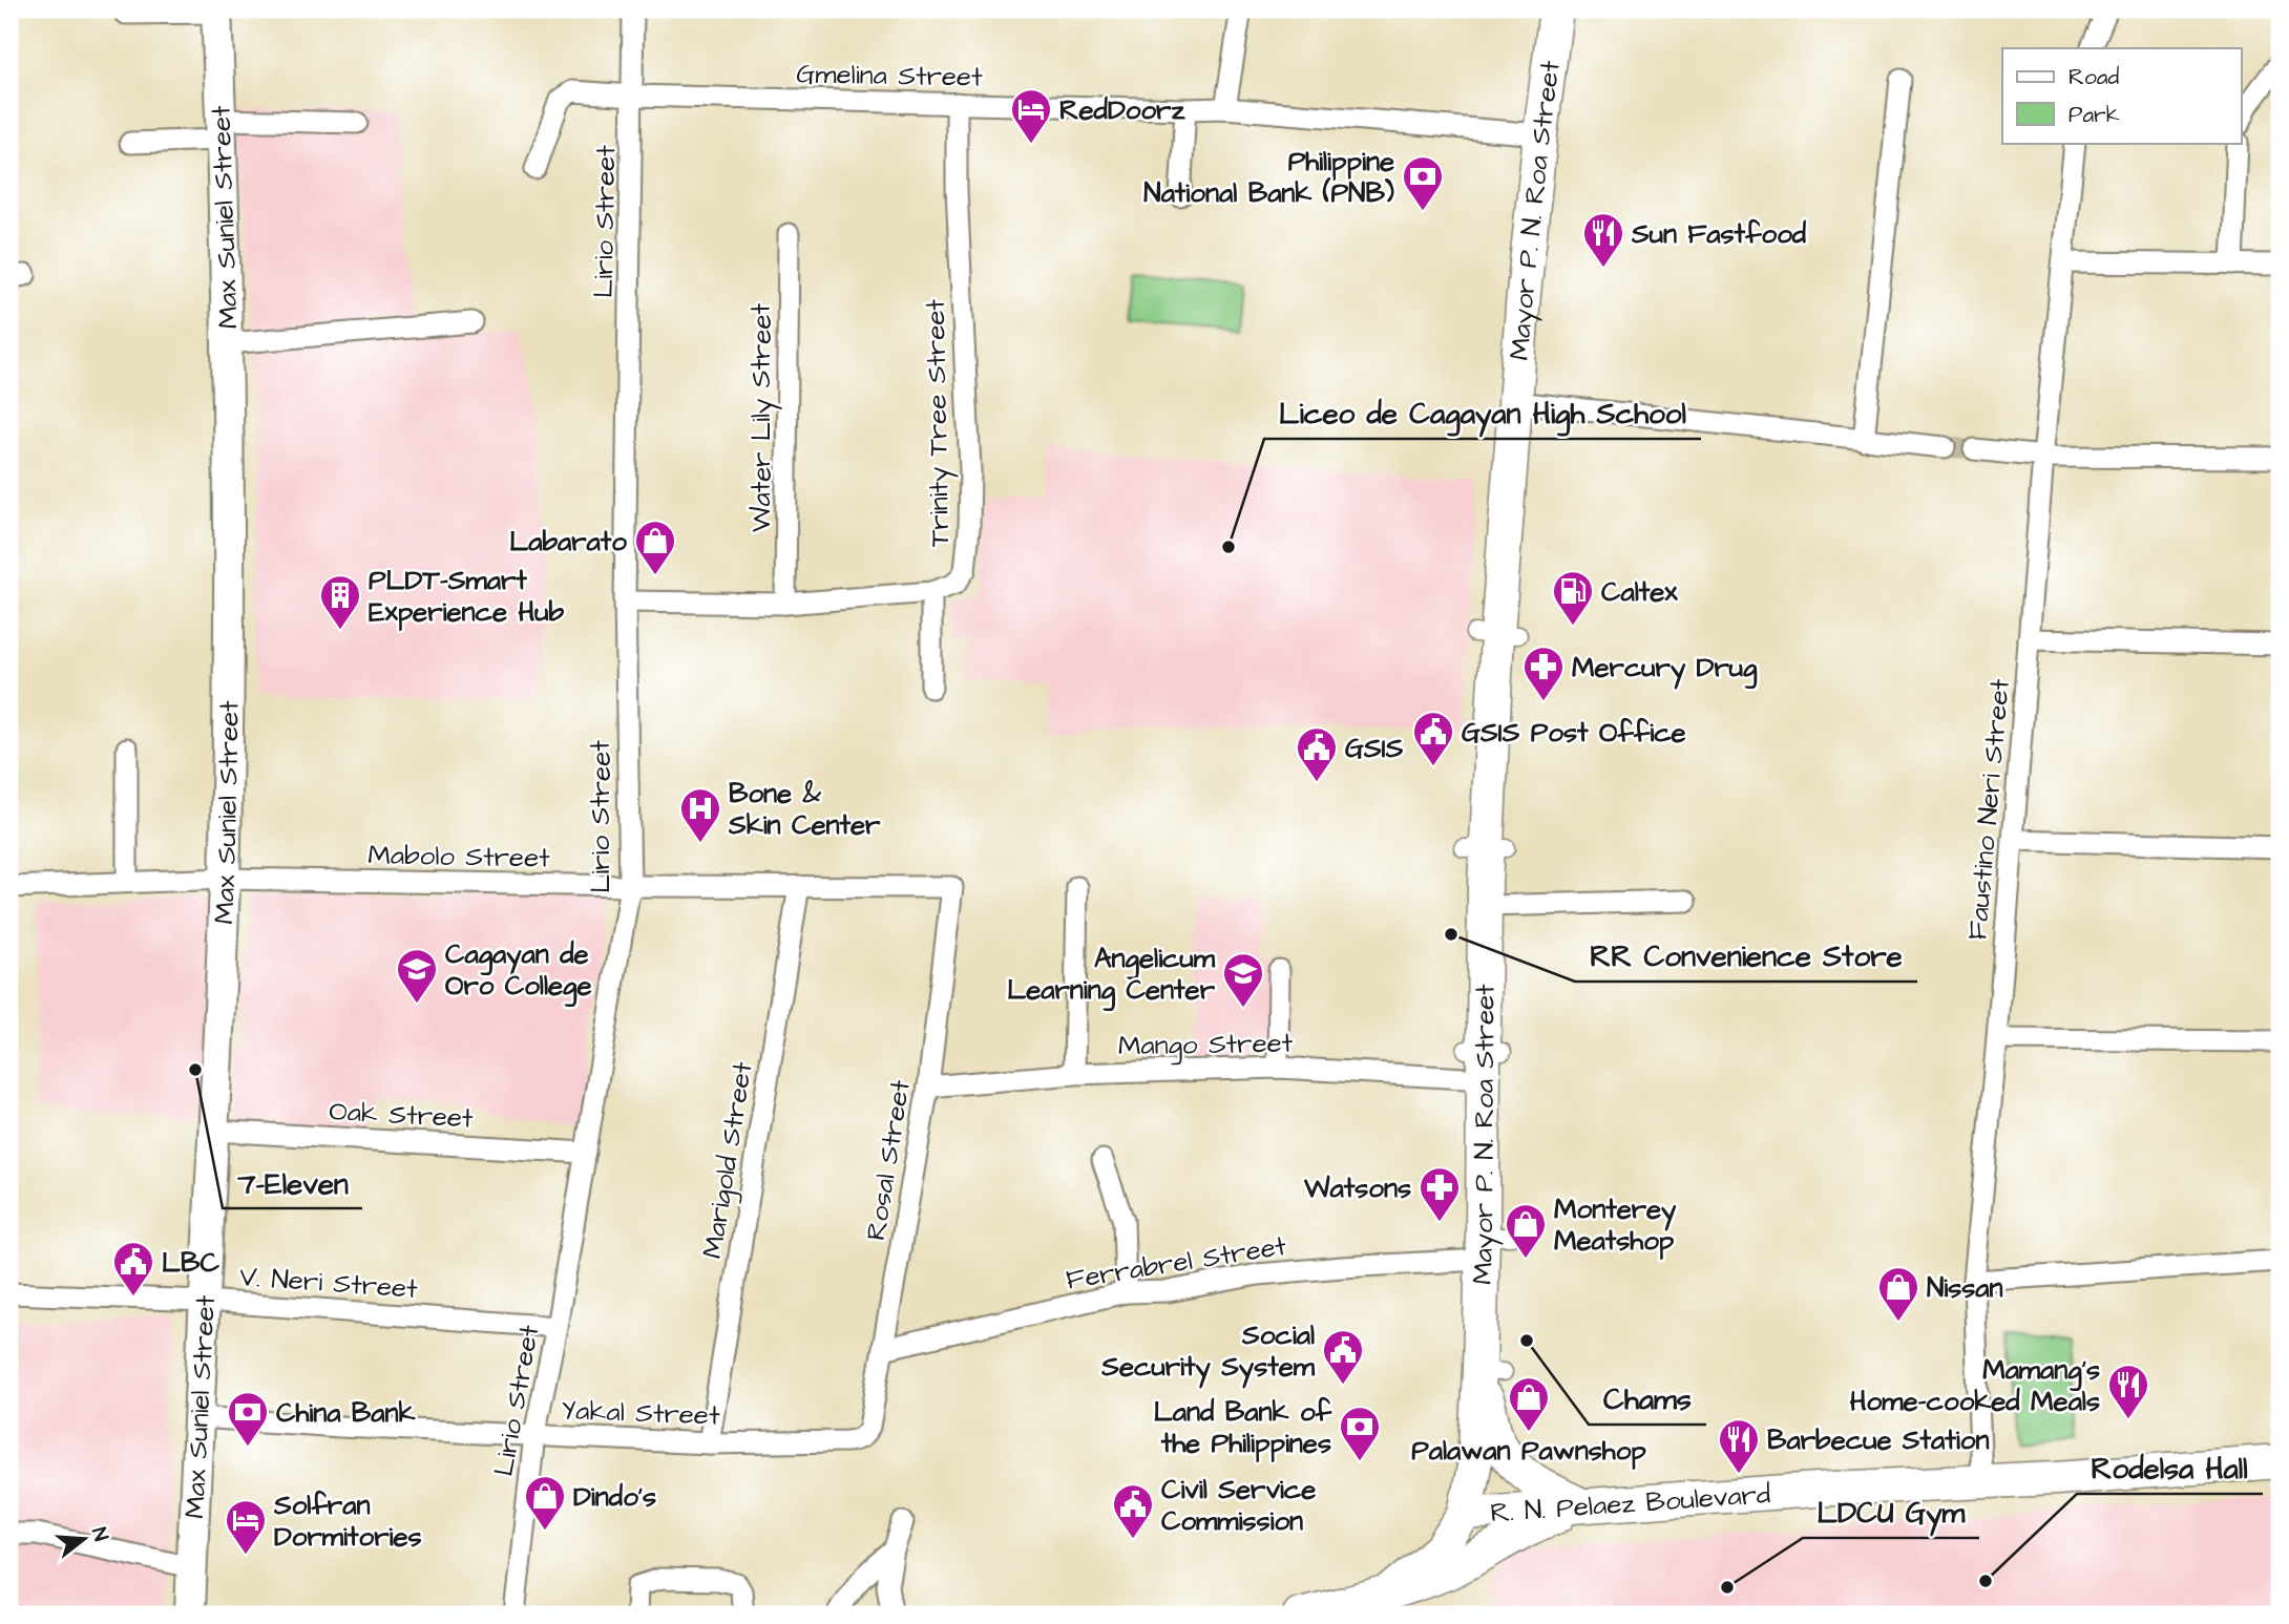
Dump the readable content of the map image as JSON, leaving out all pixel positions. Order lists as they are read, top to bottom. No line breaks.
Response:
{"streets":{"main road":["Mayor P. N. Roa Street","Max Suniel Street","R. N. Pelaez Boulevard"],"street":["Gmelina Street","Lirio Street","Water Lily Street","Trinity Tree Street","Faustino Neri Street","Mabolo Street","Mango Street","Oak Street","Marigold Street","Rosal Street","Ferrabrel Street","V. Neri Street","Yakal Street"]},"crossings":[["Gmelina Street","Mayor P. N. Roa Street"],["Gmelina Street","Lirio Street"],["Gmelina Street","Trinity Tree Street"],["Mayor P. N. Roa Street","Mango Street"],["Mayor P. N. Roa Street","Ferrabrel Street"],["Mayor P. N. Roa Street","R. N. Pelaez Boulevard"],["Max Suniel Street","Mabolo Street"],["Max Suniel Street","Oak Street"],["Max Suniel Street","V. Neri Street"],["Max Suniel Street","Yakal Street"],["Lirio Street","Trinity Tree Street"],["Lirio Street","Mabolo Street"],["Lirio Street","Oak Street"],["Lirio Street","V. Neri Street"],["Lirio Street","Yakal Street"],["Water Lily Street","Trinity Tree Street"],["Faustino Neri Street","R. N. Pelaez Boulevard"],["Mabolo Street","Marigold Street"],["Mabolo Street","Rosal Street"],["Mango Street","Rosal Street"],["Marigold Street","Yakal Street"],["Rosal Street","Ferrabrel Street"],["Rosal Street","Yakal Street"]],"places":{"hotel":["RedDoorz","Solfran Dormitories"],"bank":["Philippine National Bank (PNB)","China Bank","Land Bank of the Philippines"],"restaurant":["Sun Fastfood","Mamang's Home-cooked Meals","Barbecue Station"],"other":["Liceo de Cagayan High School","RR Convenience Store","7-Eleven","Chams","Rodelsa Hall","LDCU Gym"],"shop":["Labarato","Monterey Meatshop","Nissan","Palawan Pawnshop","Dindo's"],"fuel station":["Caltex"],"building":["PLDT-Smart Experience Hub"],"pharmacy":["Mercury Drug","Watsons"],"public building":["GSIS Post Office","GSIS","LBC","Social Security System","Civil Service Commission"],"hospital":["Bone & Skin Center"],"school or university":["Cagayan de Oro College","Angelicum Learning Center"]},"legend":["Road","Park"],"north":"right"}
